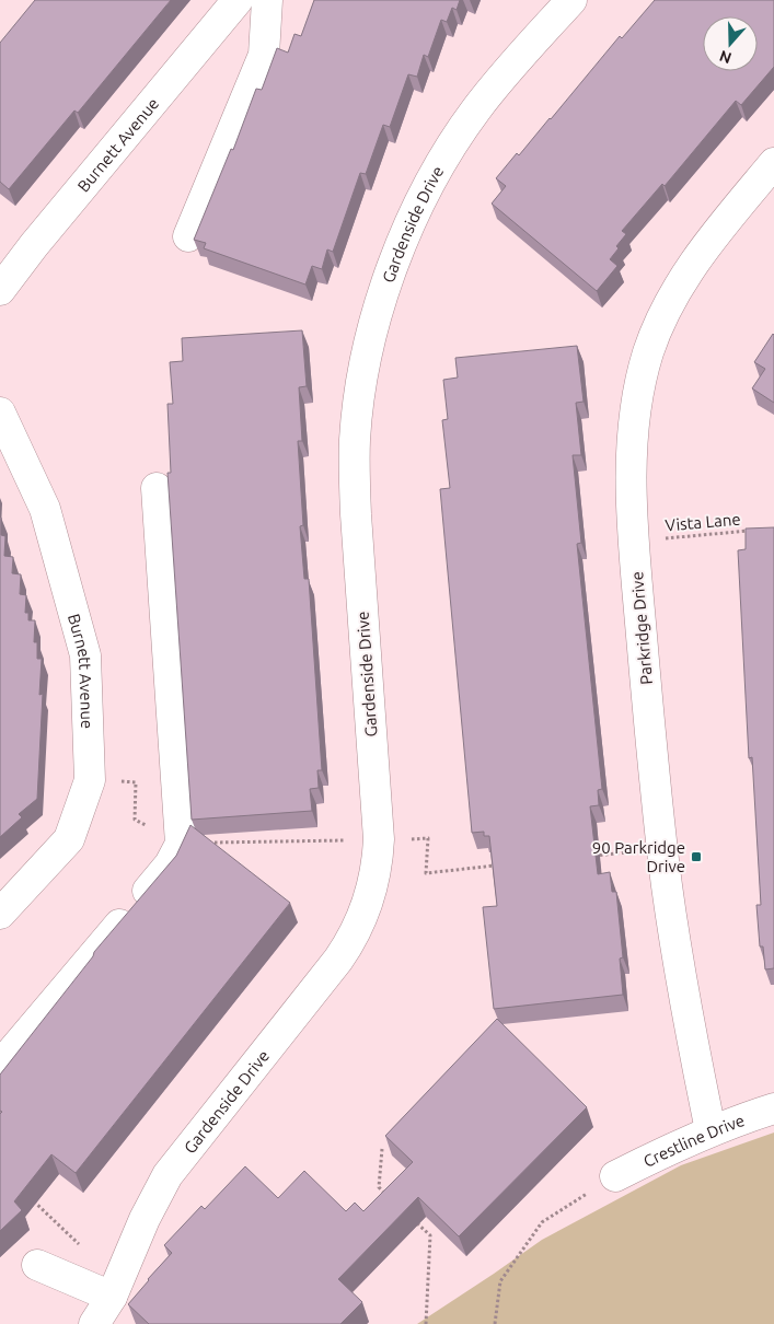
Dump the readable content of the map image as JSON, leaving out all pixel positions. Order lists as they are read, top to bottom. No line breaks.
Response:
{"streets":{"street":["Burnett Avenue","Gardenside Drive","Parkridge Drive","Crestline Drive"],"path":["Vista Lane"]},"crossings":[["Vista Lane","Parkridge Drive"],["Parkridge Drive","Crestline Drive"]],"places":{"transit":["90 Parkridge Drive"]},"north":"bottom"}
